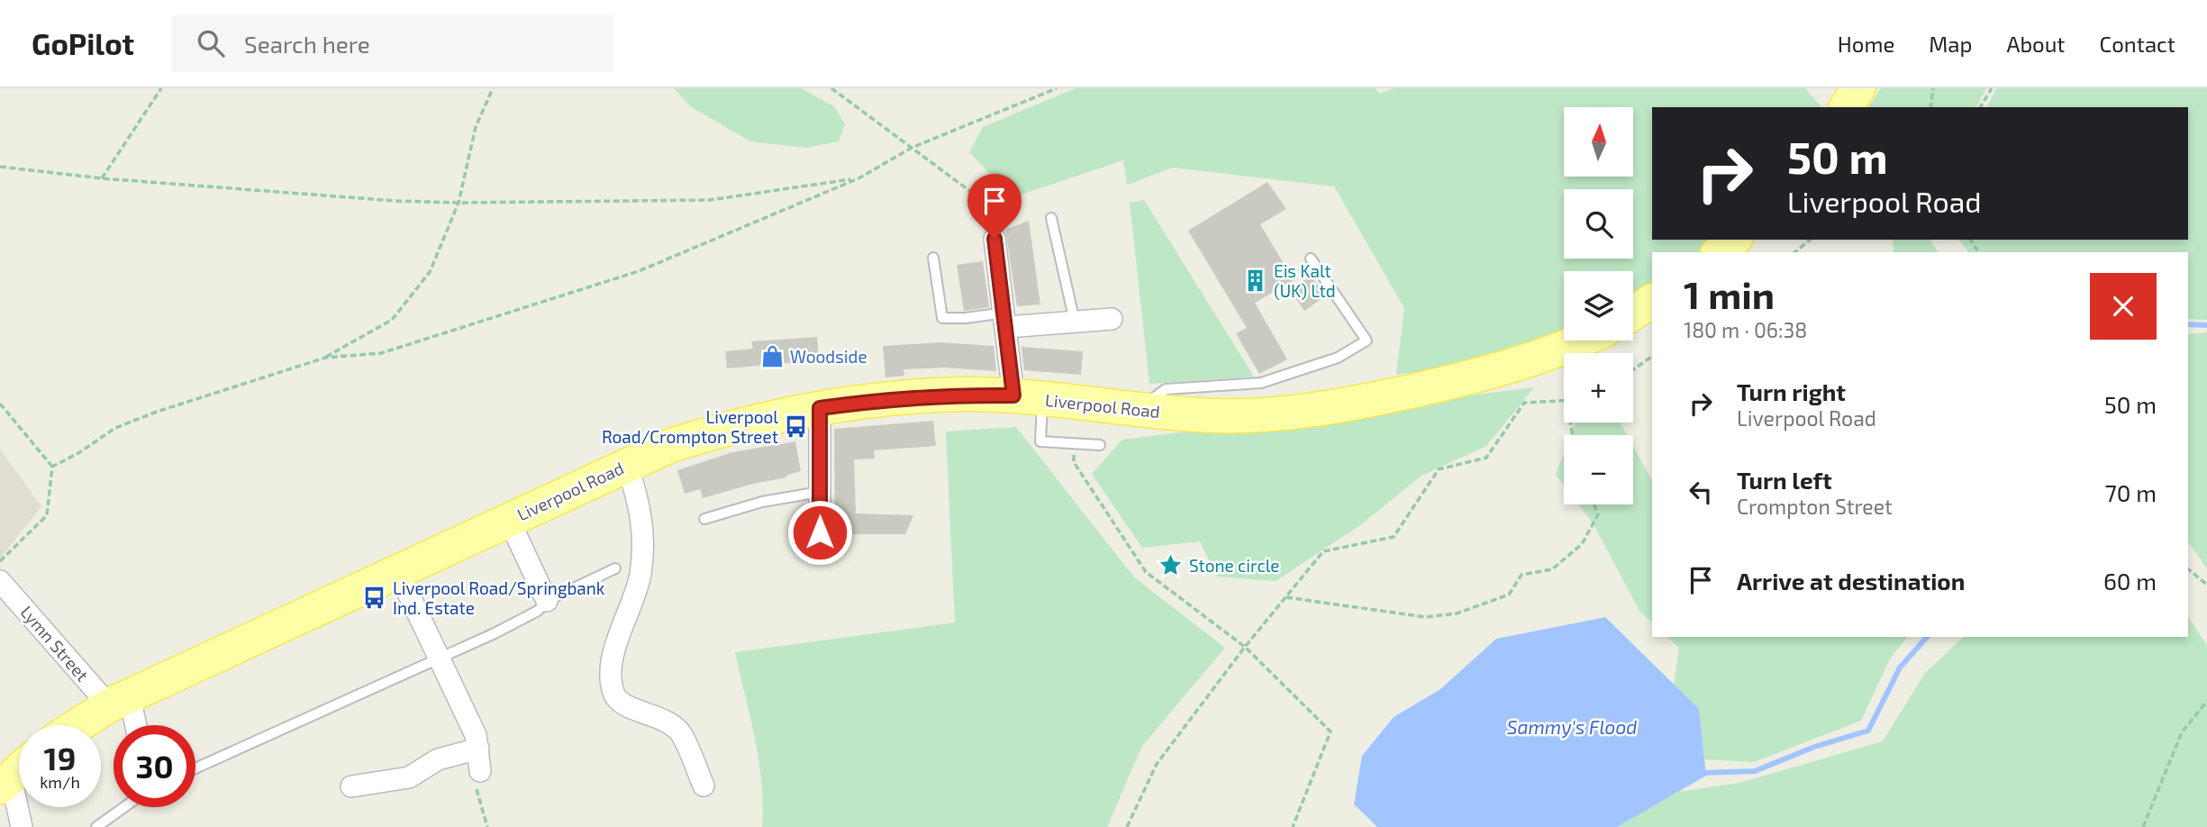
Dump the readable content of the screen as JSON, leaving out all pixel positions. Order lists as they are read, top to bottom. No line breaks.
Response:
{"streets":{"main road":["Liverpool Road"],"street":["Lymn Street"]},"crossings":[["Liverpool Road","Lymn Street"]],"water":["Sammy's Flood"],"places":{"building":["Eis Kalt (UK) Ltd"],"shop":["Woodside"],"bus stop":["Liverpool Road/Crompton Street","Liverpool Road/Springbank Ind. Estate"],"place":["Stone circle"]},"north":"top","page":{"header":"GoPilot","search":"Search here","nav":["Home","Map","About","Contact"],"map_buttons":["+","−"],"turn":["50 m","Liverpool Road"],"heading":["1 min","180 m · 06:38"],"list":[{"name":"Turn right","note":"Liverpool Road","value":"50 m"},{"name":"Turn left","note":"Crompton Street","value":"70 m"},{"name":"Arrive at destination","value":"60 m"}],"speed":"19 km/h","limit":"30"}}
